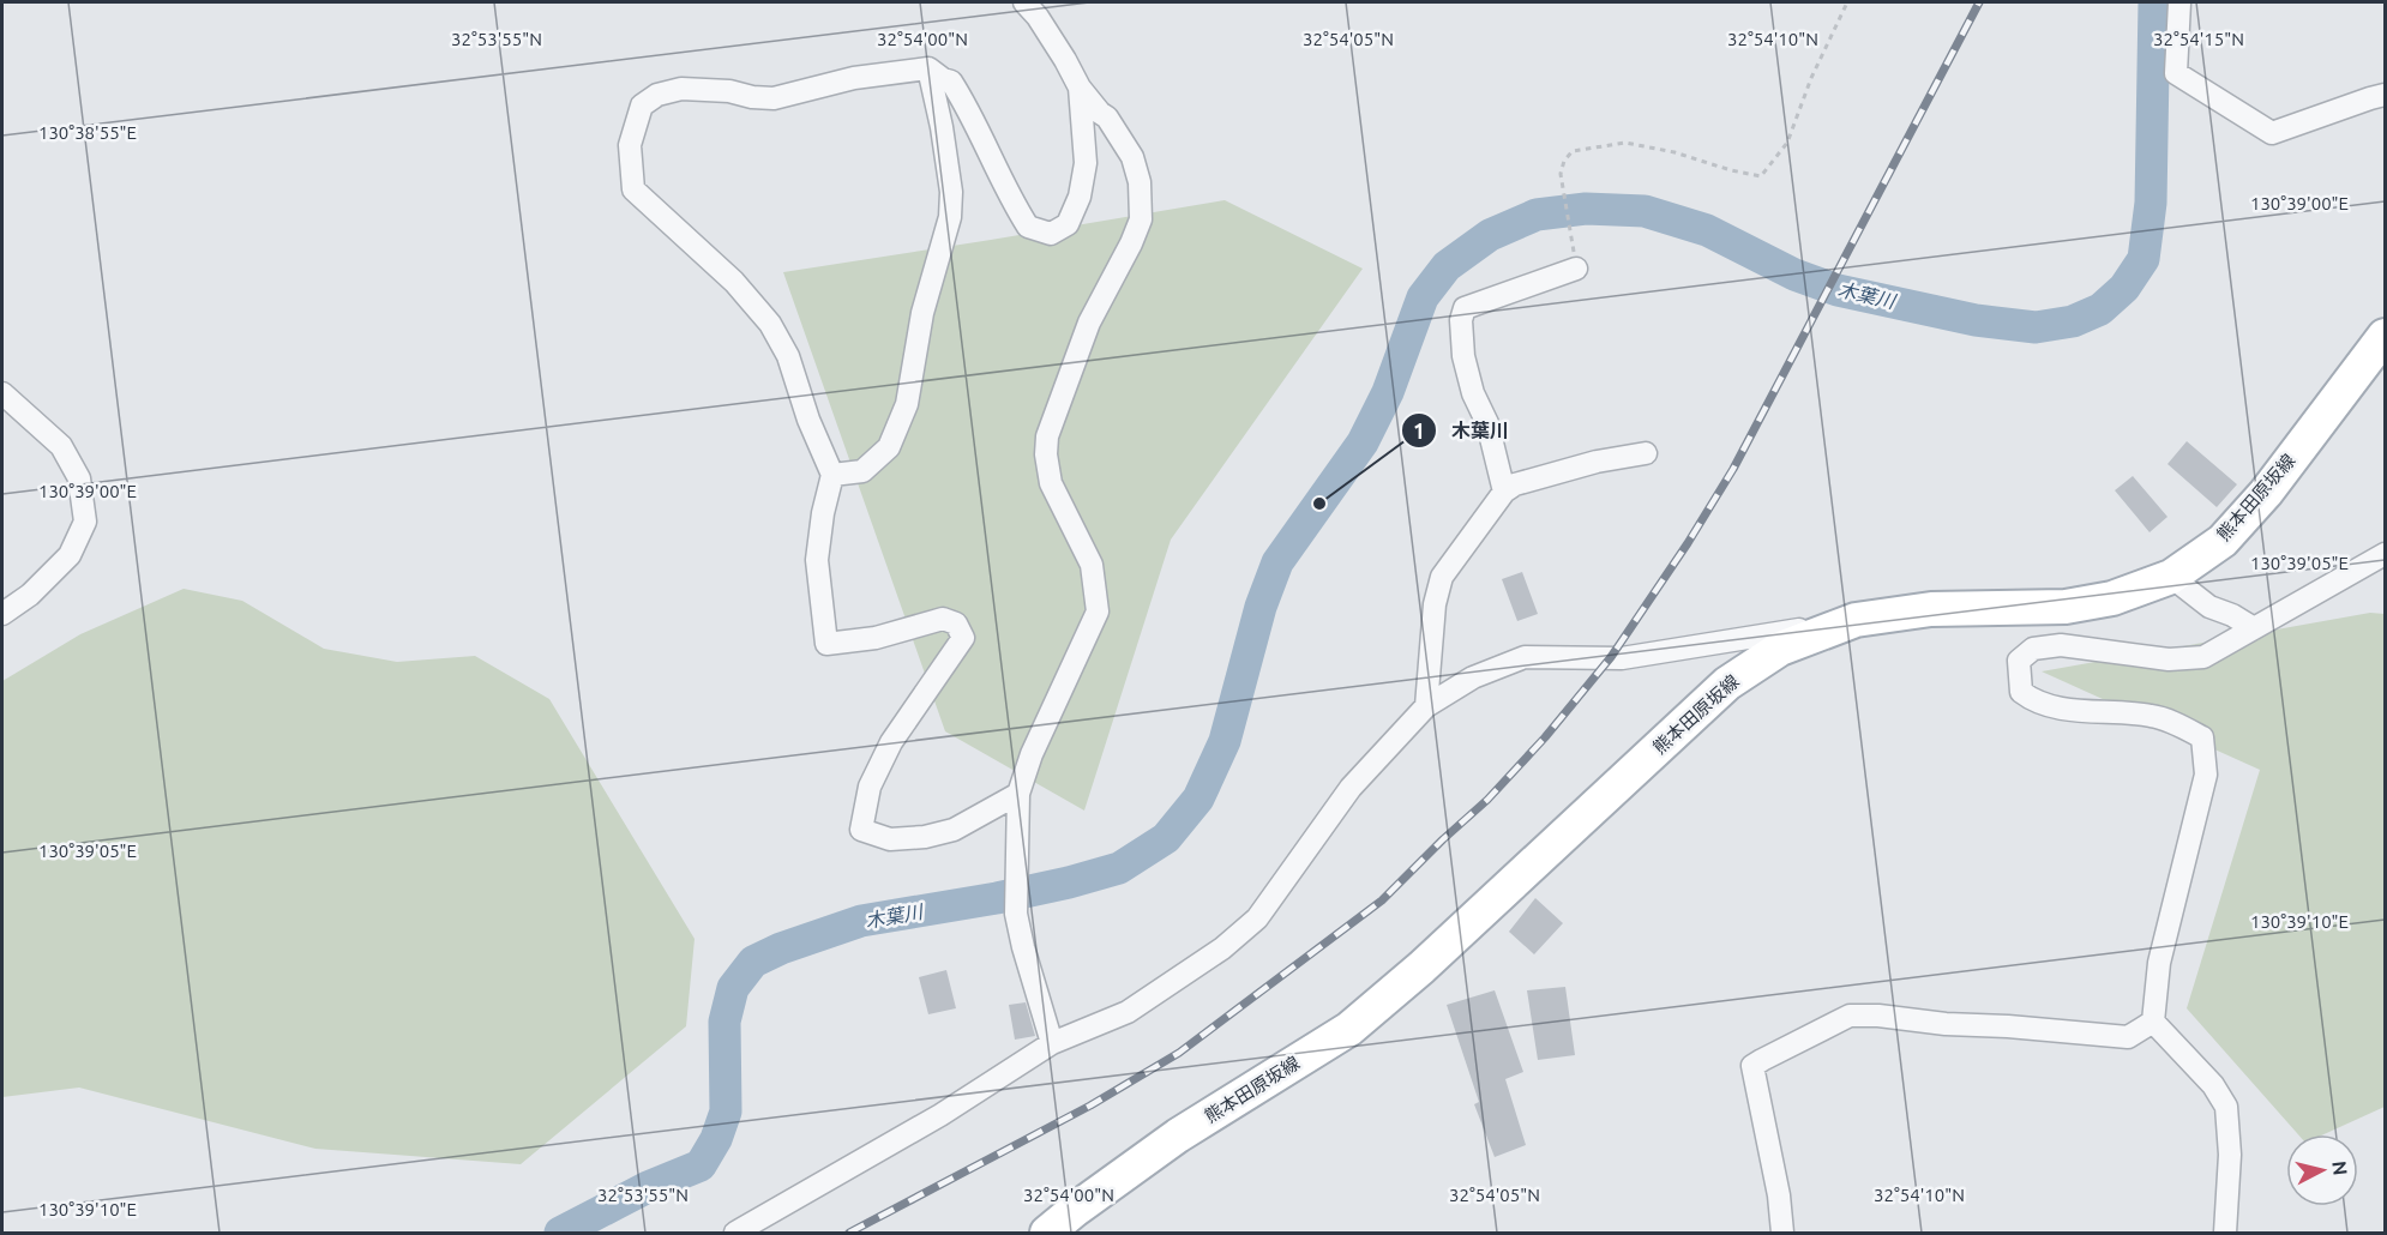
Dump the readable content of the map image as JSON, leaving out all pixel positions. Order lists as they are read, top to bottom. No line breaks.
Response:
{"streets":{"main road":["熊本田原坂線"]},"water":["木葉川"],"places":["木葉川"],"north":"right","coordinates":["32°53'55\"N","32°54'00\"N","32°54'05\"N","32°54'10\"N","32°54'15\"N","130°38'55\"E","130°39'00\"E","130°39'05\"E","130°39'10\"E"]}
